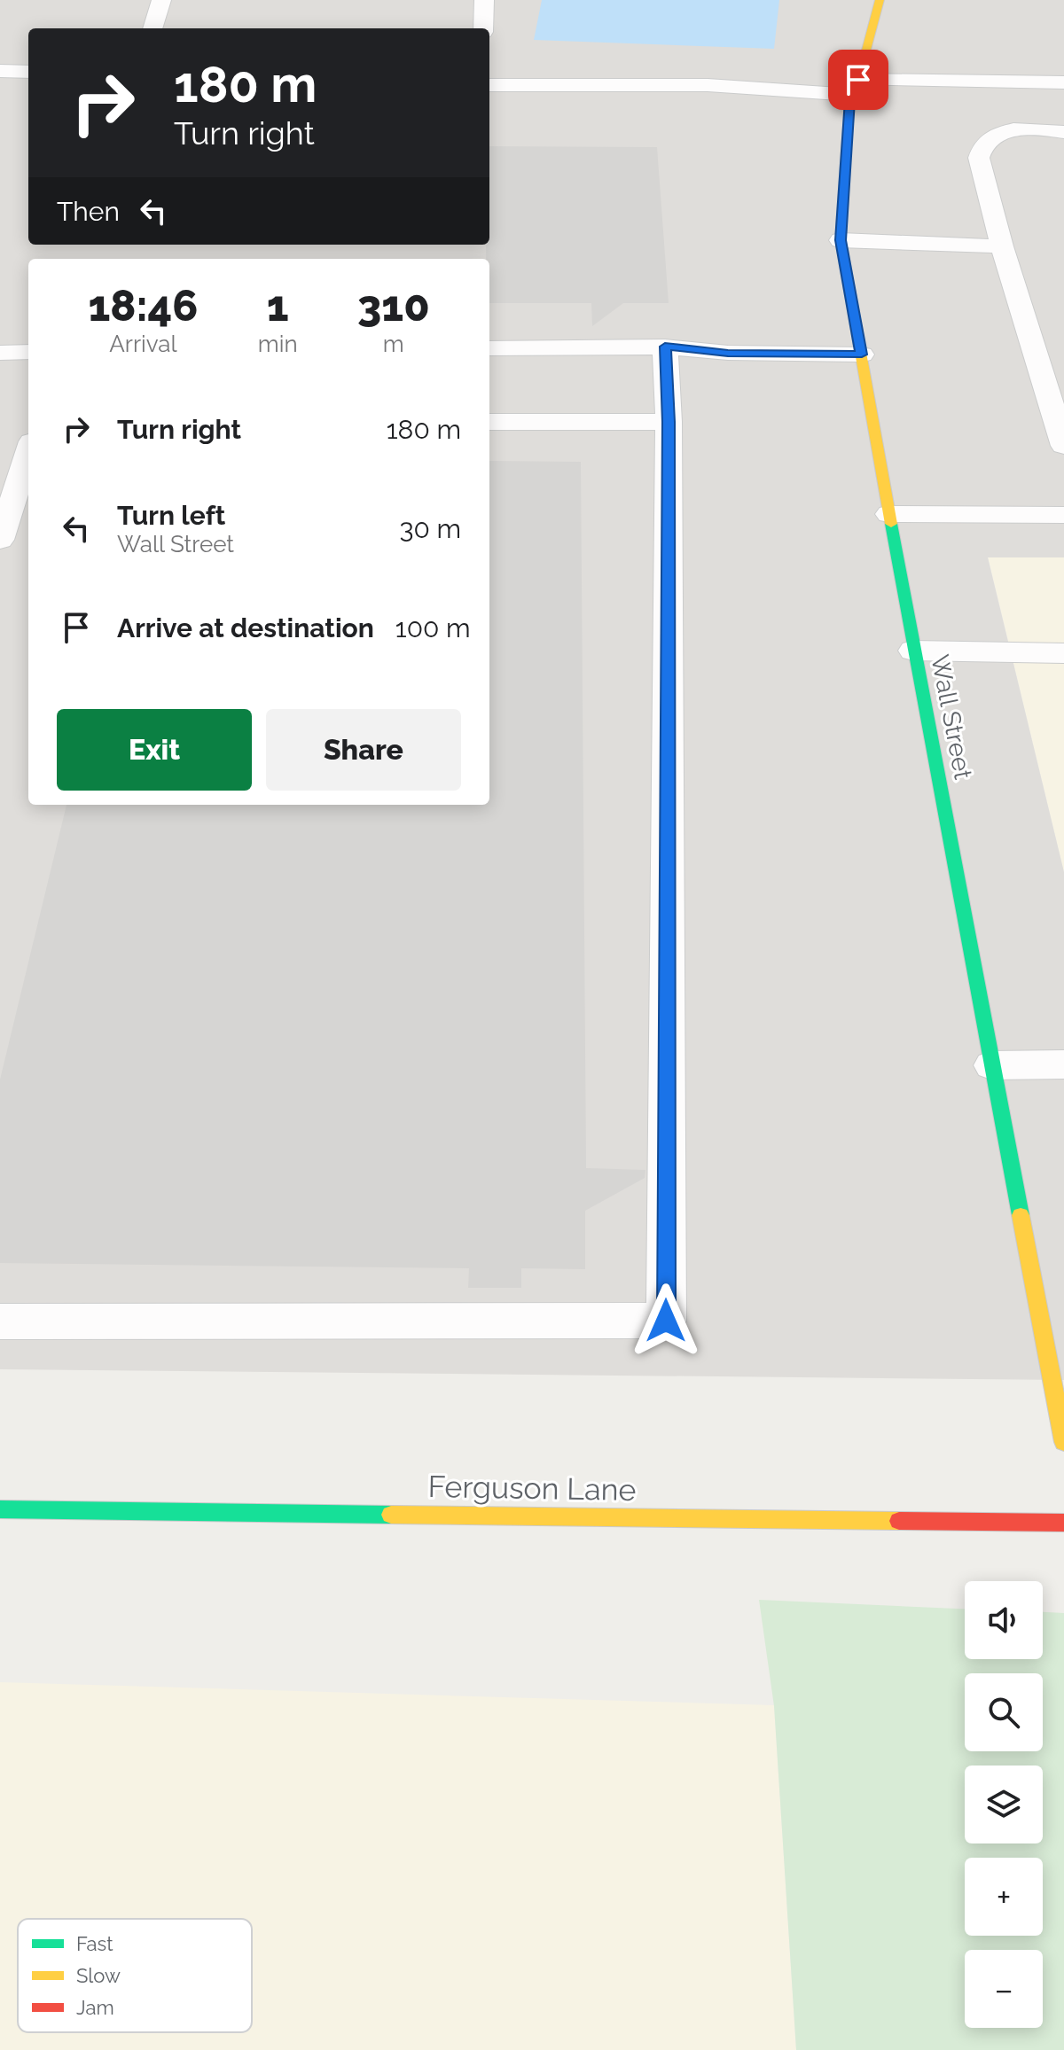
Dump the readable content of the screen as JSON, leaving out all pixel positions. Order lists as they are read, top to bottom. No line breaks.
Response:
{"streets":{"street":["Wall Street","Ferguson Lane"]},"legend":["Fast","Slow","Jam"],"page":{"turn":["180 m","Turn right"],"then":"Then","eta":["18:46","Arrival","1","min","310","m"],"list":[{"name":"Turn right","value":"180 m"},{"name":"Turn left","note":"Wall Street","value":"30 m"},{"name":"Arrive at destination","value":"100 m"}],"buttons":["Exit","Share"],"map_buttons":["+","−"]}}
